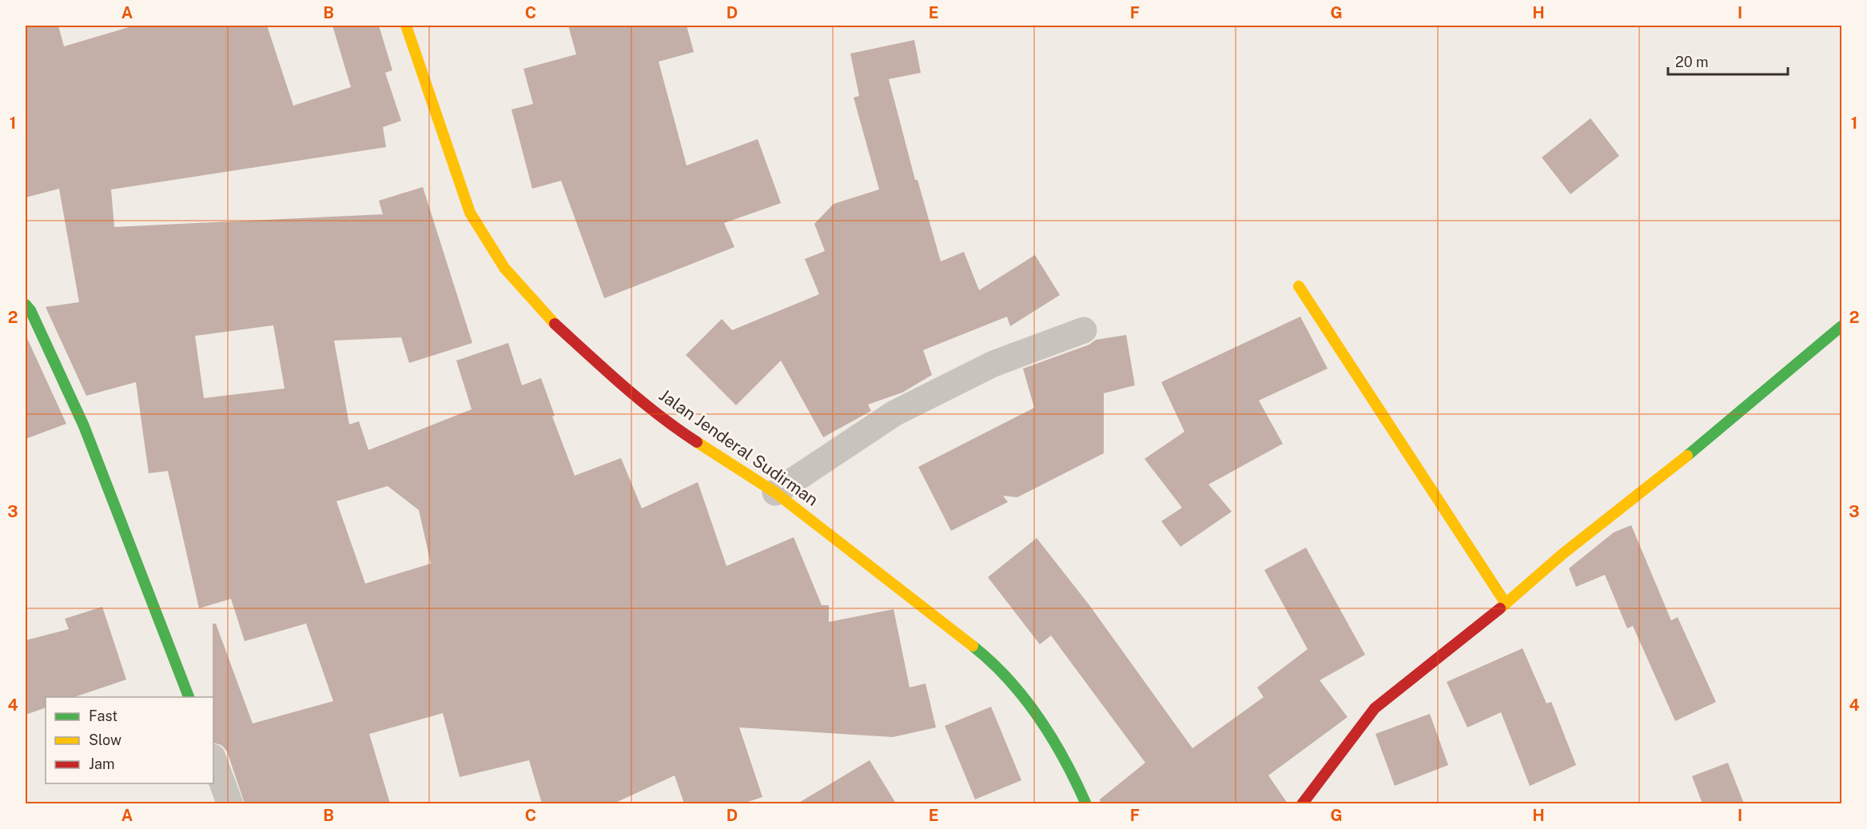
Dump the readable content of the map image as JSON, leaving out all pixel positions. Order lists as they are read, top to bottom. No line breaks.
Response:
{"streets":{"street":["Jalan Jenderal Sudirman"]},"legend":["Fast","Slow","Jam"],"scale_bar":"20 m","grid":{"columns":["A","B","C","D","E","F","G","H","I"],"rows":["1","2","3","4"]}}
